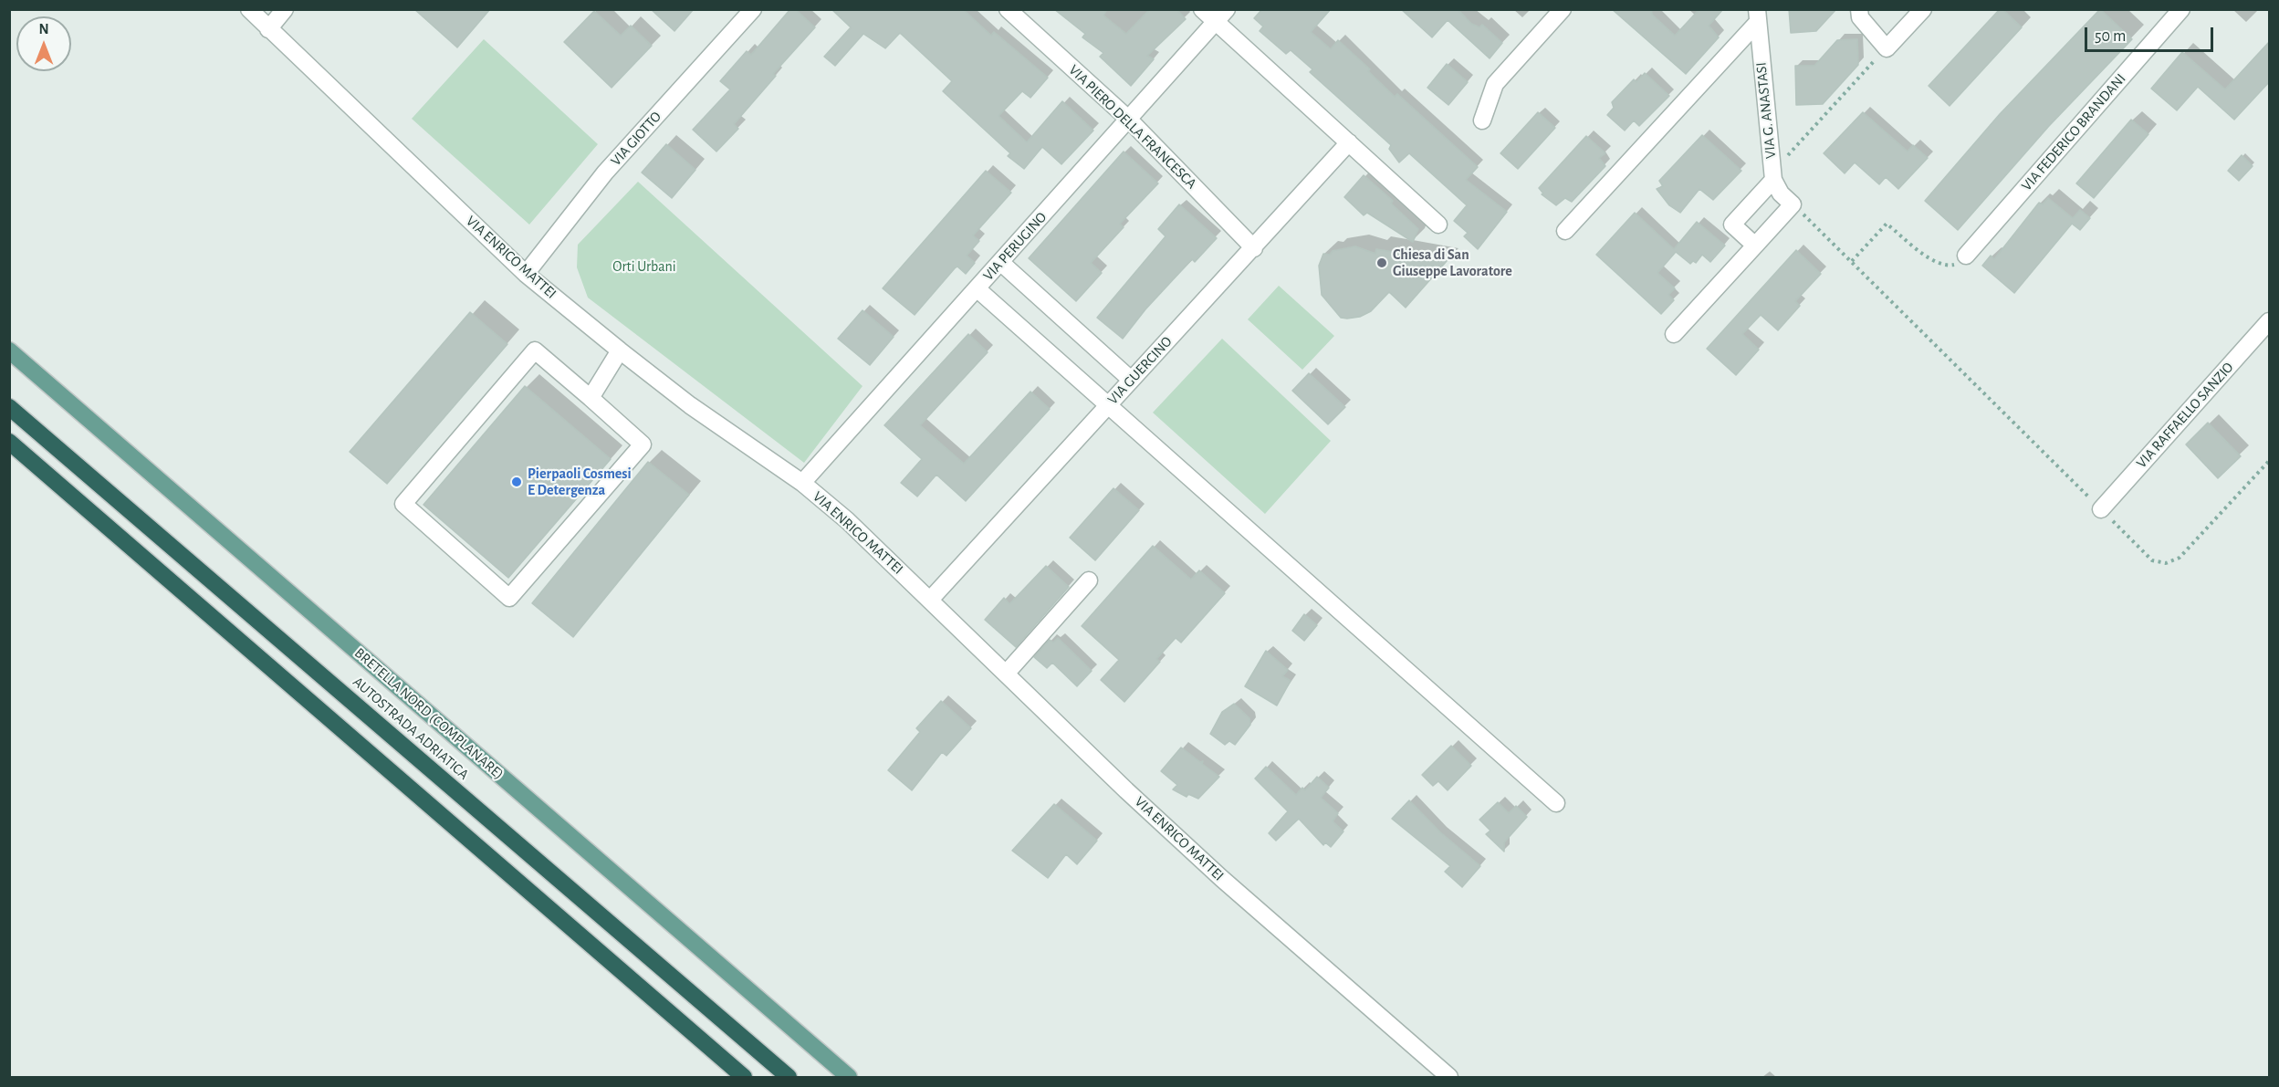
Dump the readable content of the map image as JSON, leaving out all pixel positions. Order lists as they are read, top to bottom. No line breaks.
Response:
{"streets":{"highway":["AUTOSTRADA ADRIATICA"],"main road":["BRETELLA NORD (COMPLANARE)"],"street":["VIA G. ANASTASI","VIA PIERO DELLA FRANCESCA","VIA FEDERICO BRANDANI","VIA GIOTTO","VIA PERUGINO","VIA ENRICO MATTEI","VIA GUERCINO","VIA RAFFAELLO SANZIO"]},"crossings":[["VIA PIERO DELLA FRANCESCA","VIA PERUGINO"],["VIA PIERO DELLA FRANCESCA","VIA GUERCINO"],["VIA GIOTTO","VIA ENRICO MATTEI"],["VIA PERUGINO","VIA ENRICO MATTEI"],["VIA ENRICO MATTEI","VIA GUERCINO"]],"parks":["Orti Urbani"],"places":["Chiesa di San Giuseppe Lavoratore","Pierpaoli Cosmesi E Detergenza"],"scale_bar":"50 m","north":"top"}
